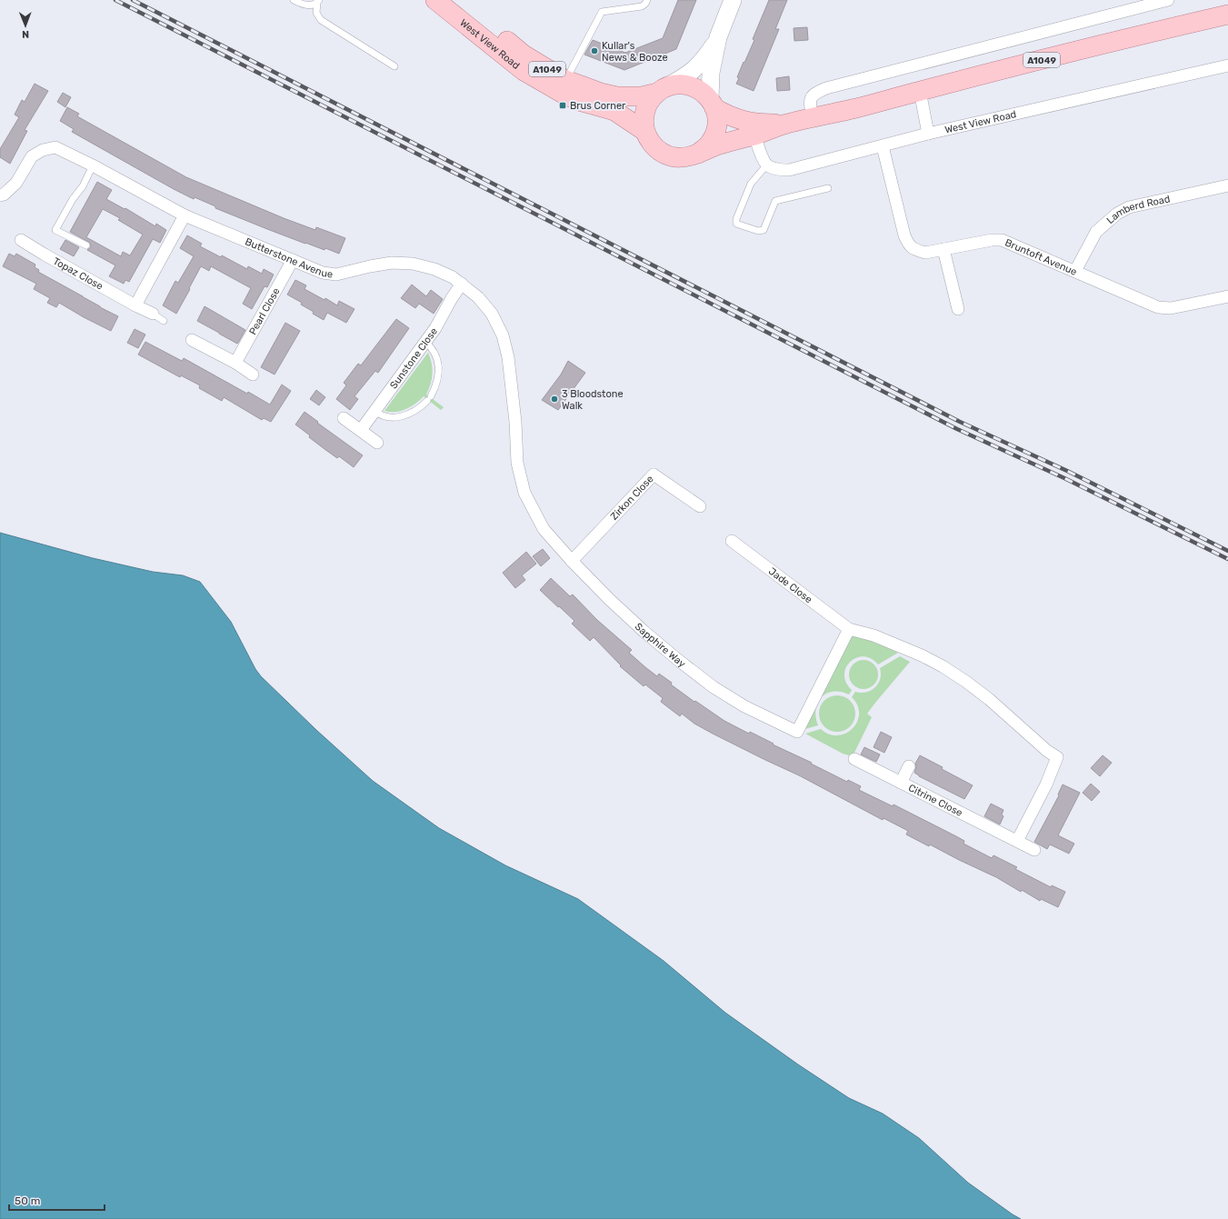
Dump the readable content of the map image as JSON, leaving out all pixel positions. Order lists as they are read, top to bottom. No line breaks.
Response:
{"streets":{"main road":["West View Road","A1049"],"street":["Lamberd Road","Butterstone Avenue","Bruntoft Avenue","Topaz Close","Pearl Close","Sunstone Close","Zirkon Close","Jade Close","Sapphire Way","Citrine Close"]},"crossings":[["West View Road","Bruntoft Avenue"],["Lamberd Road","Bruntoft Avenue"],["Butterstone Avenue","Pearl Close"],["Butterstone Avenue","Sunstone Close"],["Butterstone Avenue","Sapphire Way"],["Zirkon Close","Sapphire Way"],["Jade Close","Sapphire Way"]],"places":{"other":["Kullar's News & Booze","3 Bloodstone Walk"],"transit":["Brus Corner"]},"scale_bar":"50 m","north":"bottom"}
